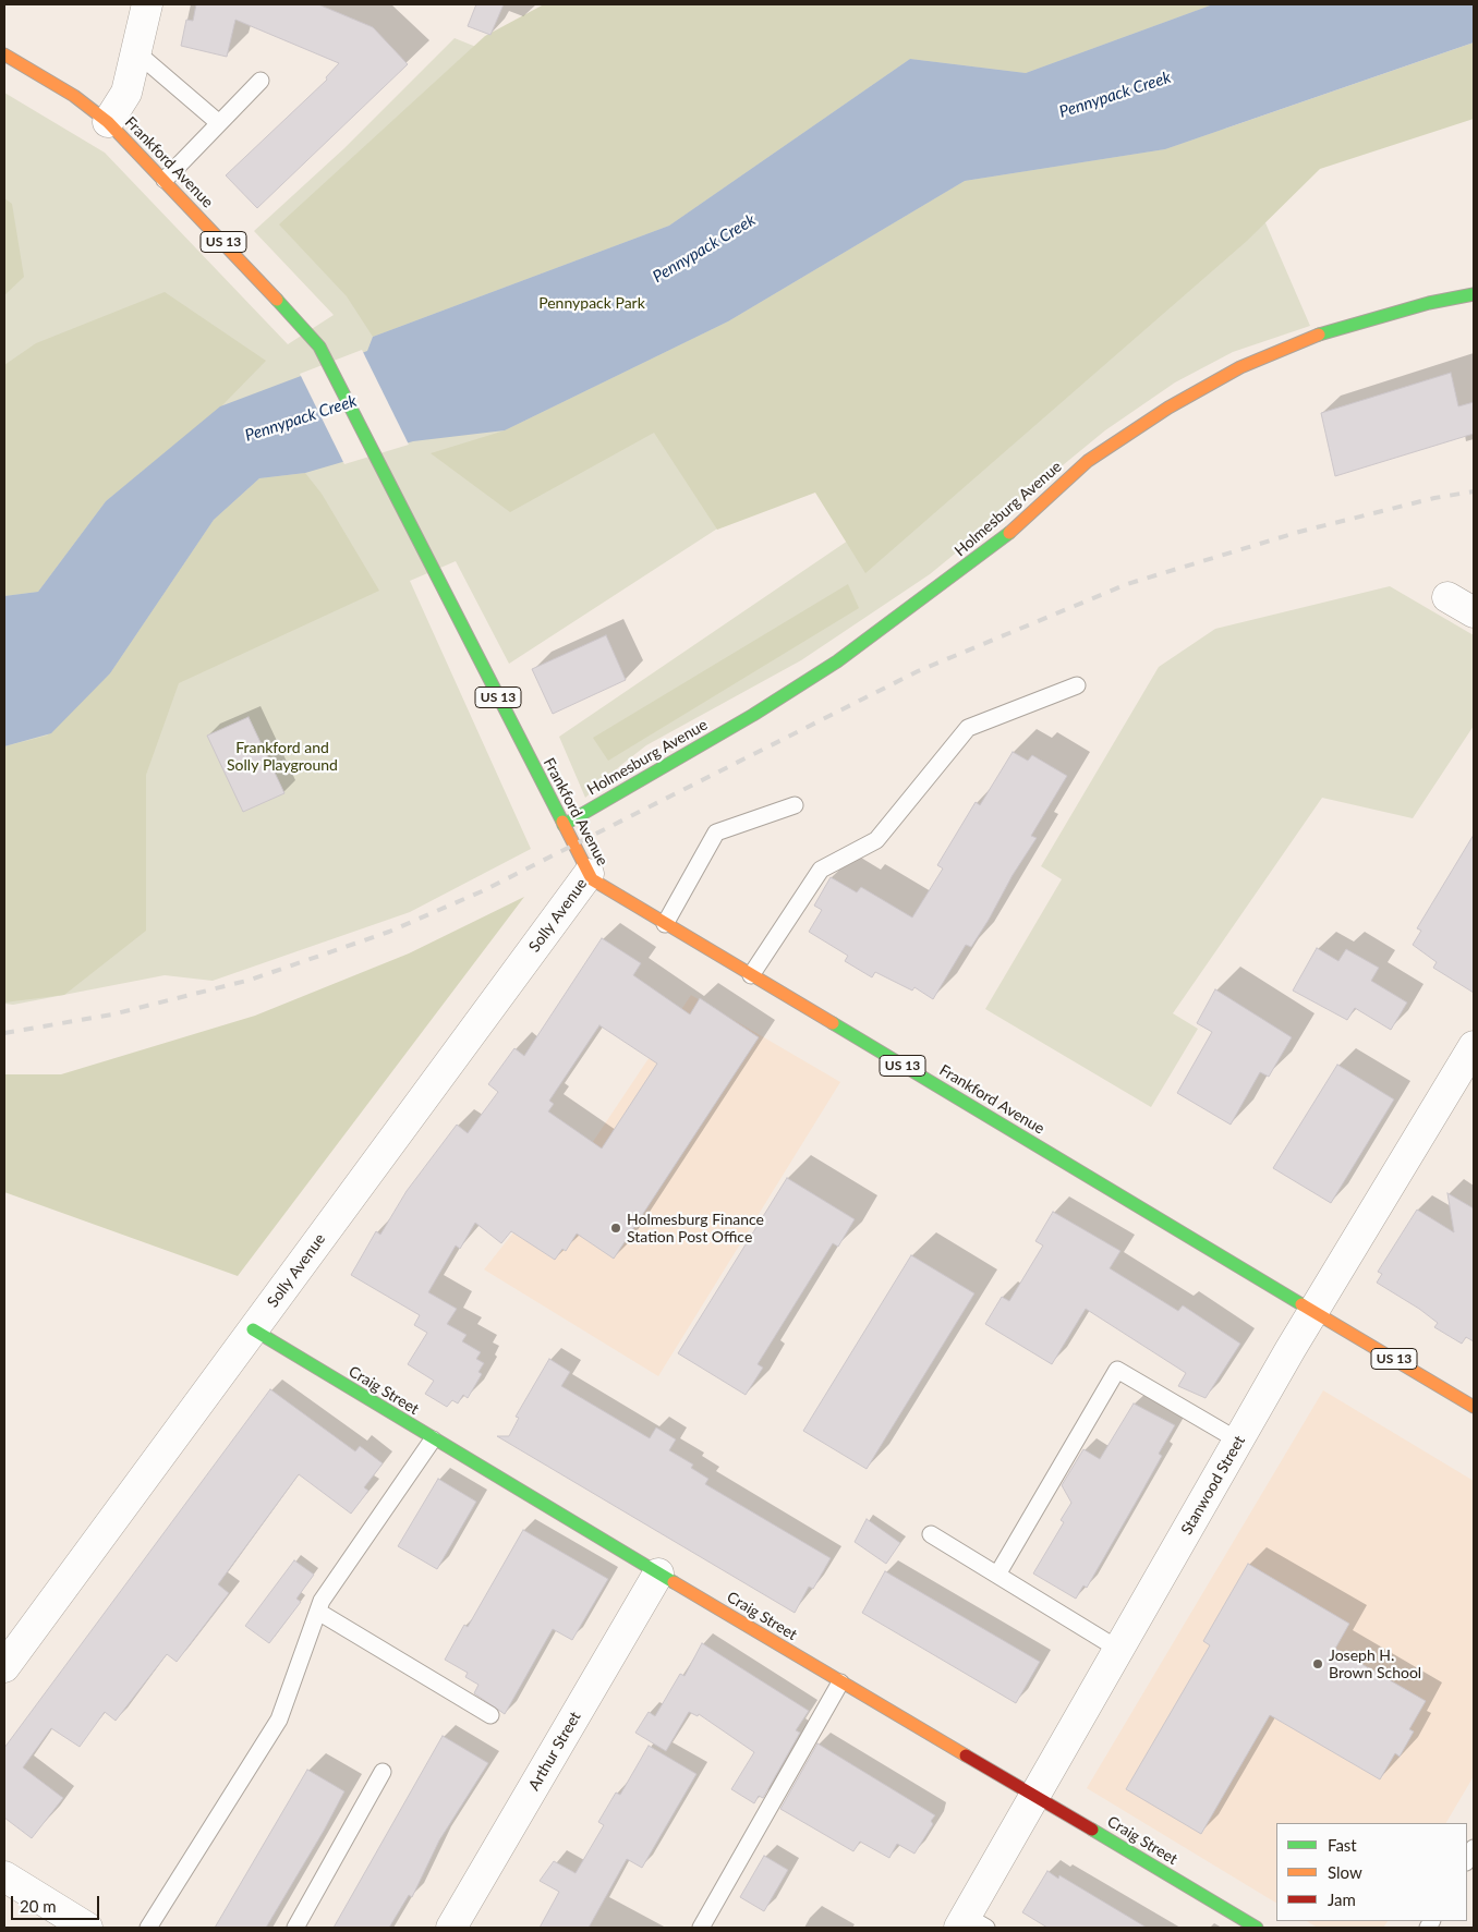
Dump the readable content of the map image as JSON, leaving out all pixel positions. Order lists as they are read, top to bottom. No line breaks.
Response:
{"streets":{"street":["Frankford Avenue","US 13","Holmesburg Avenue","Solly Avenue","Craig Street","Stanwood Street","Arthur Street"]},"crossings":[["Frankford Avenue","Holmesburg Avenue"],["Frankford Avenue","Solly Avenue"],["Frankford Avenue","Stanwood Street"],["Solly Avenue","Craig Street"],["Craig Street","Stanwood Street"],["Craig Street","Arthur Street"]],"water":["Pennypack Creek"],"parks":["Pennypack Park","Frankford and Solly Playground"],"places":["Holmesburg Finance Station Post Office","Joseph H. Brown School"],"legend":["Fast","Slow","Jam"],"scale_bar":"20 m"}
